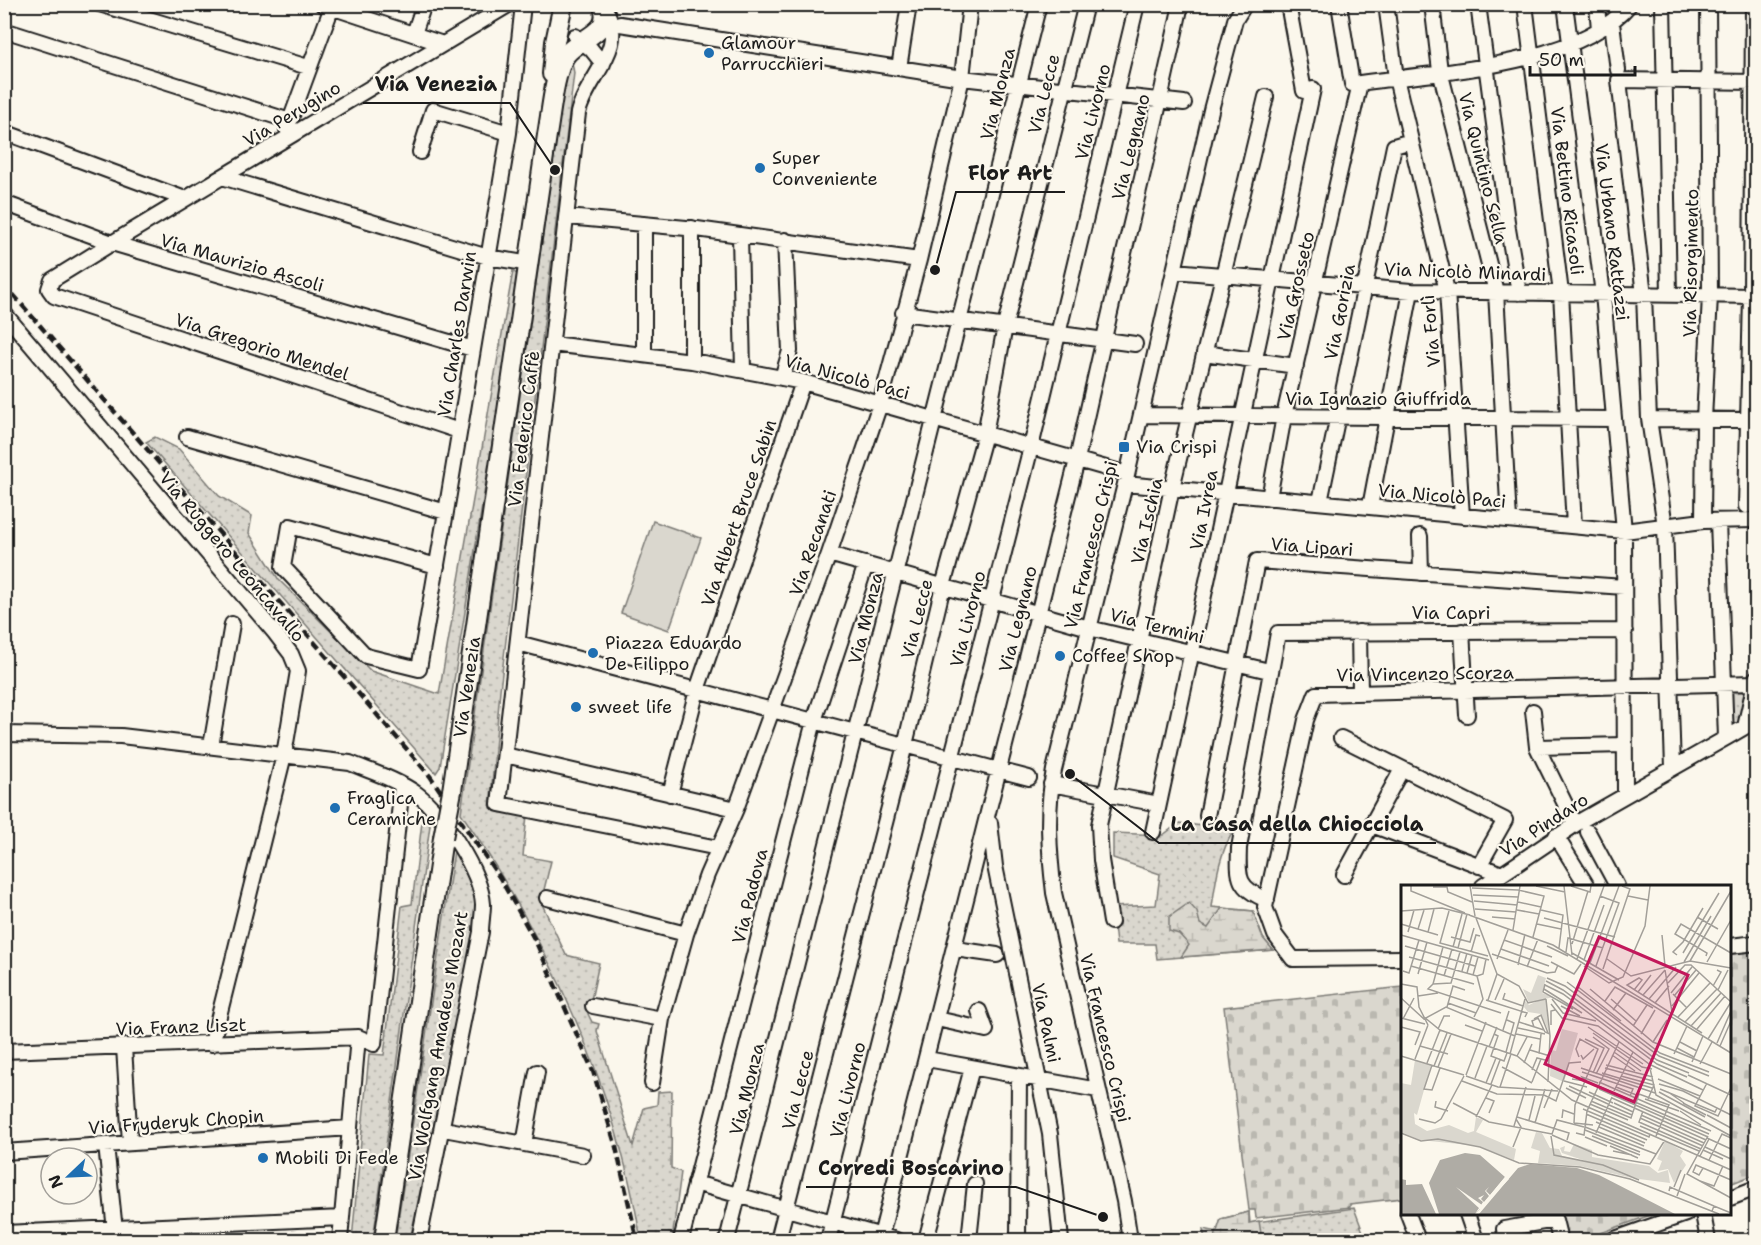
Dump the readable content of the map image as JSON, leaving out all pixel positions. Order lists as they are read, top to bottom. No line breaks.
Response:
{"streets":{"main road":["Via Venezia"],"street":["Via Monza","Via Lecce","Via Livorno","Via Perugino","Via Legnano","Via Quintino Sella","Via Bettino Ricasoli","Via Urbano Rattazzi","Via Maurizio Ascoli","Via Risorgimento","Via Nicolò Minardi","Via Grosseto","Via Gorizia","Via Forlì","Via Charles Darwin","Via Gregorio Mendel","Via Nicolò Paci","Via Ignazio Giuffrida","Via Federico Caffè","Via Ivrea","Via Albert Bruce Sabin","Via Ischia","Via Recanati","Via Francesco Crispi","Via Lipari","Via Ruggero Leoncavallo","Via Capri","Via Termini","Via Vincenzo Scorza","Via Pindaro","Via Padova","Via Palmi","Via Franz Liszt","Via Wolfgang Amadeus Mozart","Via Fryderyk Chopin"]},"crossings":[["Via Monza","Via Nicolò Paci"],["Via Monza","Via Termini"],["Via Lecce","Via Nicolò Paci"],["Via Lecce","Via Termini"],["Via Livorno","Via Nicolò Paci"],["Via Livorno","Via Termini"],["Via Perugino","Via Maurizio Ascoli"],["Via Perugino","Via Gregorio Mendel"],["Via Legnano","Via Nicolò Paci"],["Via Legnano","Via Termini"],["Via Legnano","Via Palmi"],["Via Quintino Sella","Via Nicolò Minardi"],["Via Quintino Sella","Via Nicolò Paci"],["Via Quintino Sella","Via Ignazio Giuffrida"],["Via Bettino Ricasoli","Via Nicolò Minardi"],["Via Bettino Ricasoli","Via Nicolò Paci"],["Via Bettino Ricasoli","Via Ignazio Giuffrida"],["Via Urbano Rattazzi","Via Nicolò Minardi"],["Via Urbano Rattazzi","Via Nicolò Paci"],["Via Urbano Rattazzi","Via Ignazio Giuffrida"],["Via Urbano Rattazzi","Via Lipari"],["Via Urbano Rattazzi","Via Capri"],["Via Urbano Rattazzi","Via Vincenzo Scorza"],["Via Urbano Rattazzi","Via Pindaro"],["Via Maurizio Ascoli","Via Charles Darwin"],["Via Risorgimento","Via Nicolò Minardi"],["Via Risorgimento","Via Nicolò Paci"],["Via Nicolò Minardi","Via Grosseto"],["Via Nicolò Minardi","Via Gorizia"],["Via Nicolò Minardi","Via Forlì"],["Via Nicolò Minardi","Via Ivrea"],["Via Nicolò Minardi","Via Ischia"],["Via Nicolò Minardi","Via Francesco Crispi"],["Via Grosseto","Via Nicolò Paci"],["Via Grosseto","Via Ignazio Giuffrida"],["Via Gorizia","Via Forlì"],["Via Gorizia","Via Nicolò Paci"],["Via Gorizia","Via Ignazio Giuffrida"],["Via Forlì","Via Nicolò Paci"],["Via Forlì","Via Ignazio Giuffrida"],["Via Charles Darwin","Via Gregorio Mendel"],["Via Nicolò Paci","Via Federico Caffè"],["Via Nicolò Paci","Via Ivrea"],["Via Nicolò Paci","Via Albert Bruce Sabin"],["Via Nicolò Paci","Via Ischia"],["Via Nicolò Paci","Via Recanati"],["Via Nicolò Paci","Via Francesco Crispi"],["Via Ignazio Giuffrida","Via Ivrea"],["Via Ignazio Giuffrida","Via Ischia"],["Via Ignazio Giuffrida","Via Francesco Crispi"],["Via Federico Caffè","Via Recanati"],["Via Ivrea","Via Termini"],["Via Ischia","Via Termini"],["Via Recanati","Via Termini"],["Via Francesco Crispi","Via Termini"],["Via Lipari","Via Termini"],["Via Ruggero Leoncavallo","Via Franz Liszt"],["Via Ruggero Leoncavallo","Via Wolfgang Amadeus Mozart"],["Via Capri","Via Termini"],["Via Termini","Via Padova"],["Via Vincenzo Scorza","Via Pindaro"],["Via Franz Liszt","Via Wolfgang Amadeus Mozart"]],"places":{"other":["Glamour Parrucchieri","Super Conveniente","Via Venezia","Flor Art","Piazza Eduardo De Filippo","Coffee Shop","sweet life","La Casa della Chiocciola","Fraglica Ceramiche","Mobili Di Fede","Corredi Boscarino"],"transit":["Via Crispi"]},"scale_bar":"50 m","north":"bottom left"}
